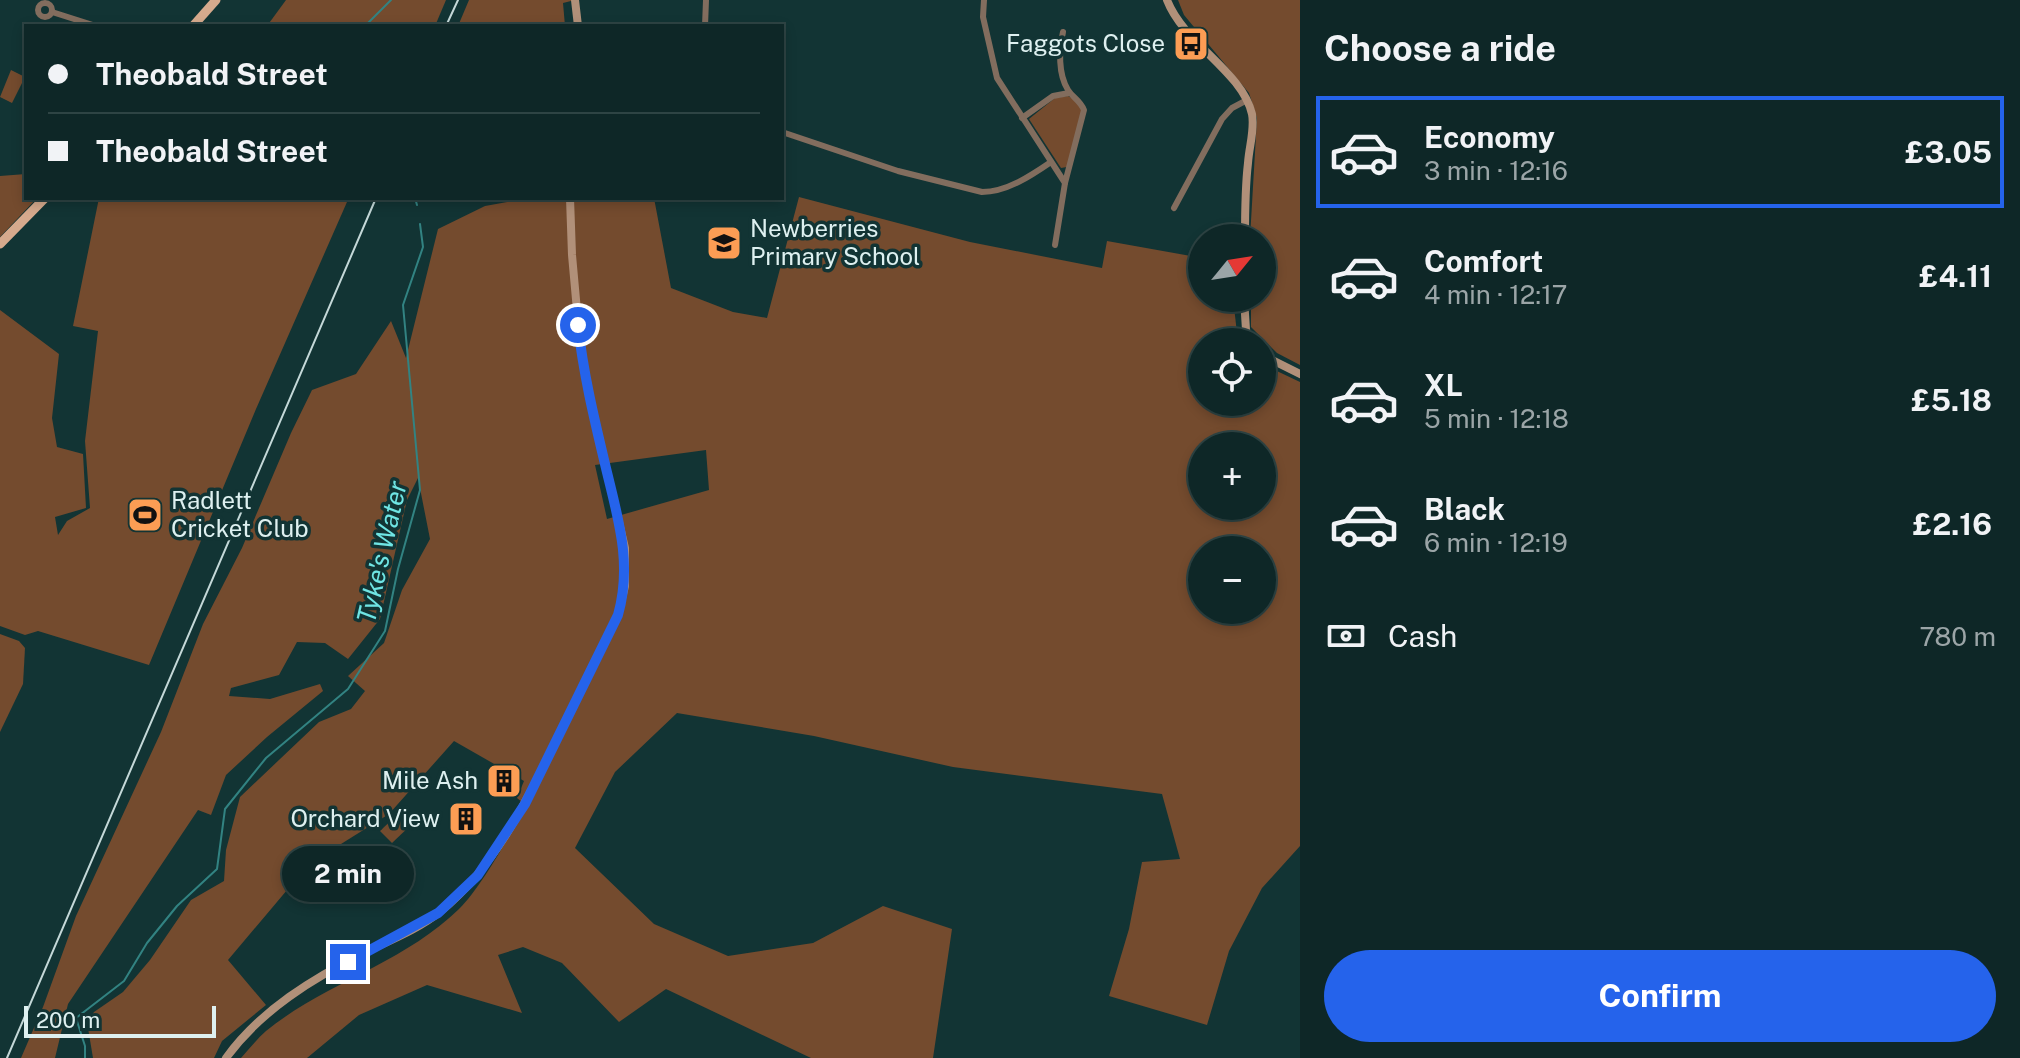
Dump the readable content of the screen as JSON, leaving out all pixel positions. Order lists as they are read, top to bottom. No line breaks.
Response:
{"water":["Tyke's Water"],"places":{"bus stop":["Faggots Close"],"school or university":["Newberries Primary School"],"sports":["Radlett Cricket Club"],"building":["Mile Ash","Orchard View"]},"scale_bar":"200 m","north":"top right","page":{"heading":"Choose a ride","banner":["Theobald Street","Theobald Street"],"list":[{"name":"Economy","note":"3 min · 12:16","value":"£3.05"},{"name":"Comfort","note":"4 min · 12:17","value":"£4.11"},{"name":"XL","note":"5 min · 12:18","value":"£5.18"},{"name":"Black","note":"6 min · 12:19","value":"£2.16"}],"map_buttons":["+","−"],"pay":["Cash","780 m"],"bubble":"2 min","buttons":"Confirm","scale":"200 m"}}
